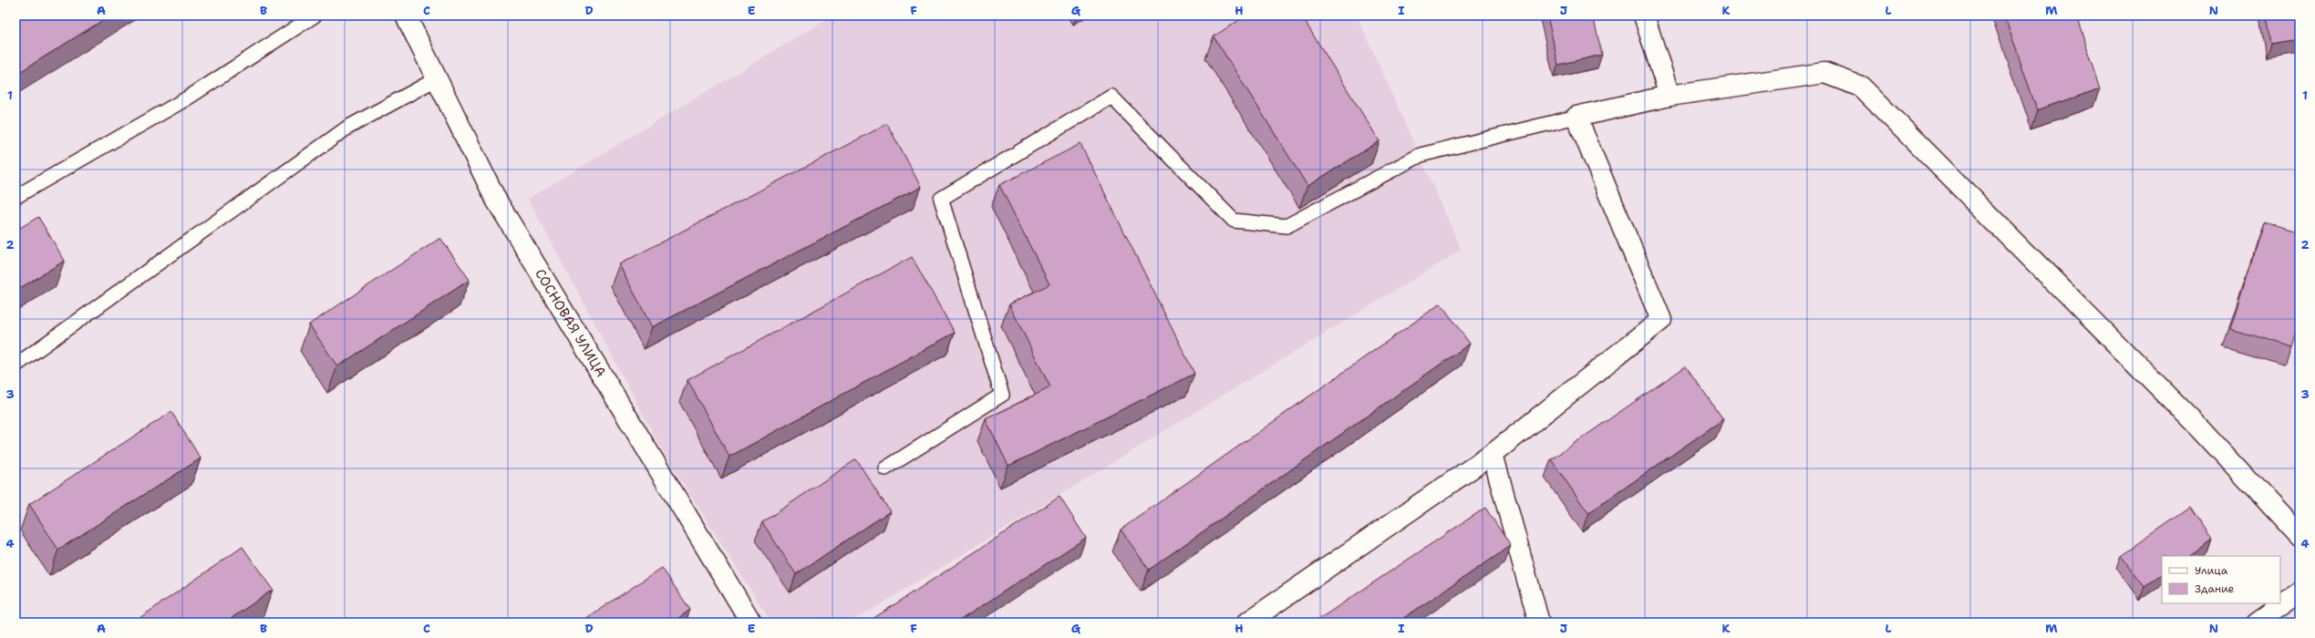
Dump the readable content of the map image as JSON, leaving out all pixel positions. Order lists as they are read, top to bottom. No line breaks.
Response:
{"streets":{"street":["СОСНОВАЯ УЛИЦА"]},"legend":["Улица","Здание"],"grid":{"columns":["A","B","C","D","E","F","G","H","I","J","K","L","M","N"],"rows":["1","2","3","4"]}}
